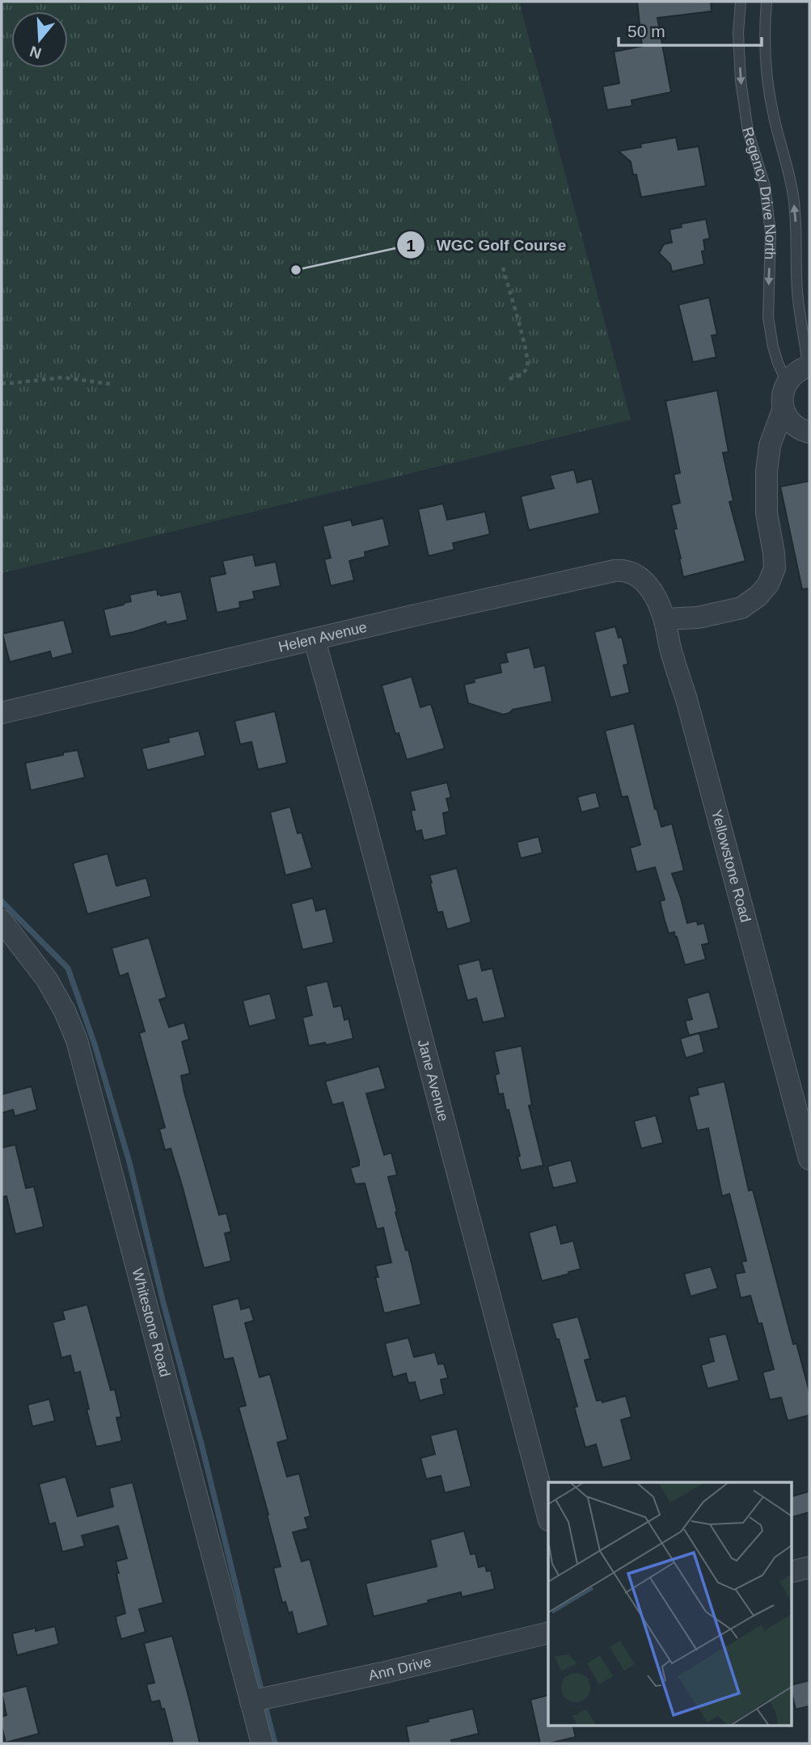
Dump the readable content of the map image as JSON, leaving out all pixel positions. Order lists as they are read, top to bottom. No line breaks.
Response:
{"streets":{"street":["Regency Drive North","Helen Avenue","Yellowstone Road","Jane Avenue","Whitestone Road","Ann Drive"]},"crossings":[["Regency Drive North","Yellowstone Road"],["Helen Avenue","Yellowstone Road"],["Helen Avenue","Jane Avenue"],["Whitestone Road","Ann Drive"]],"places":["WGC Golf Course"],"scale_bar":"50 m","north":"bottom"}
